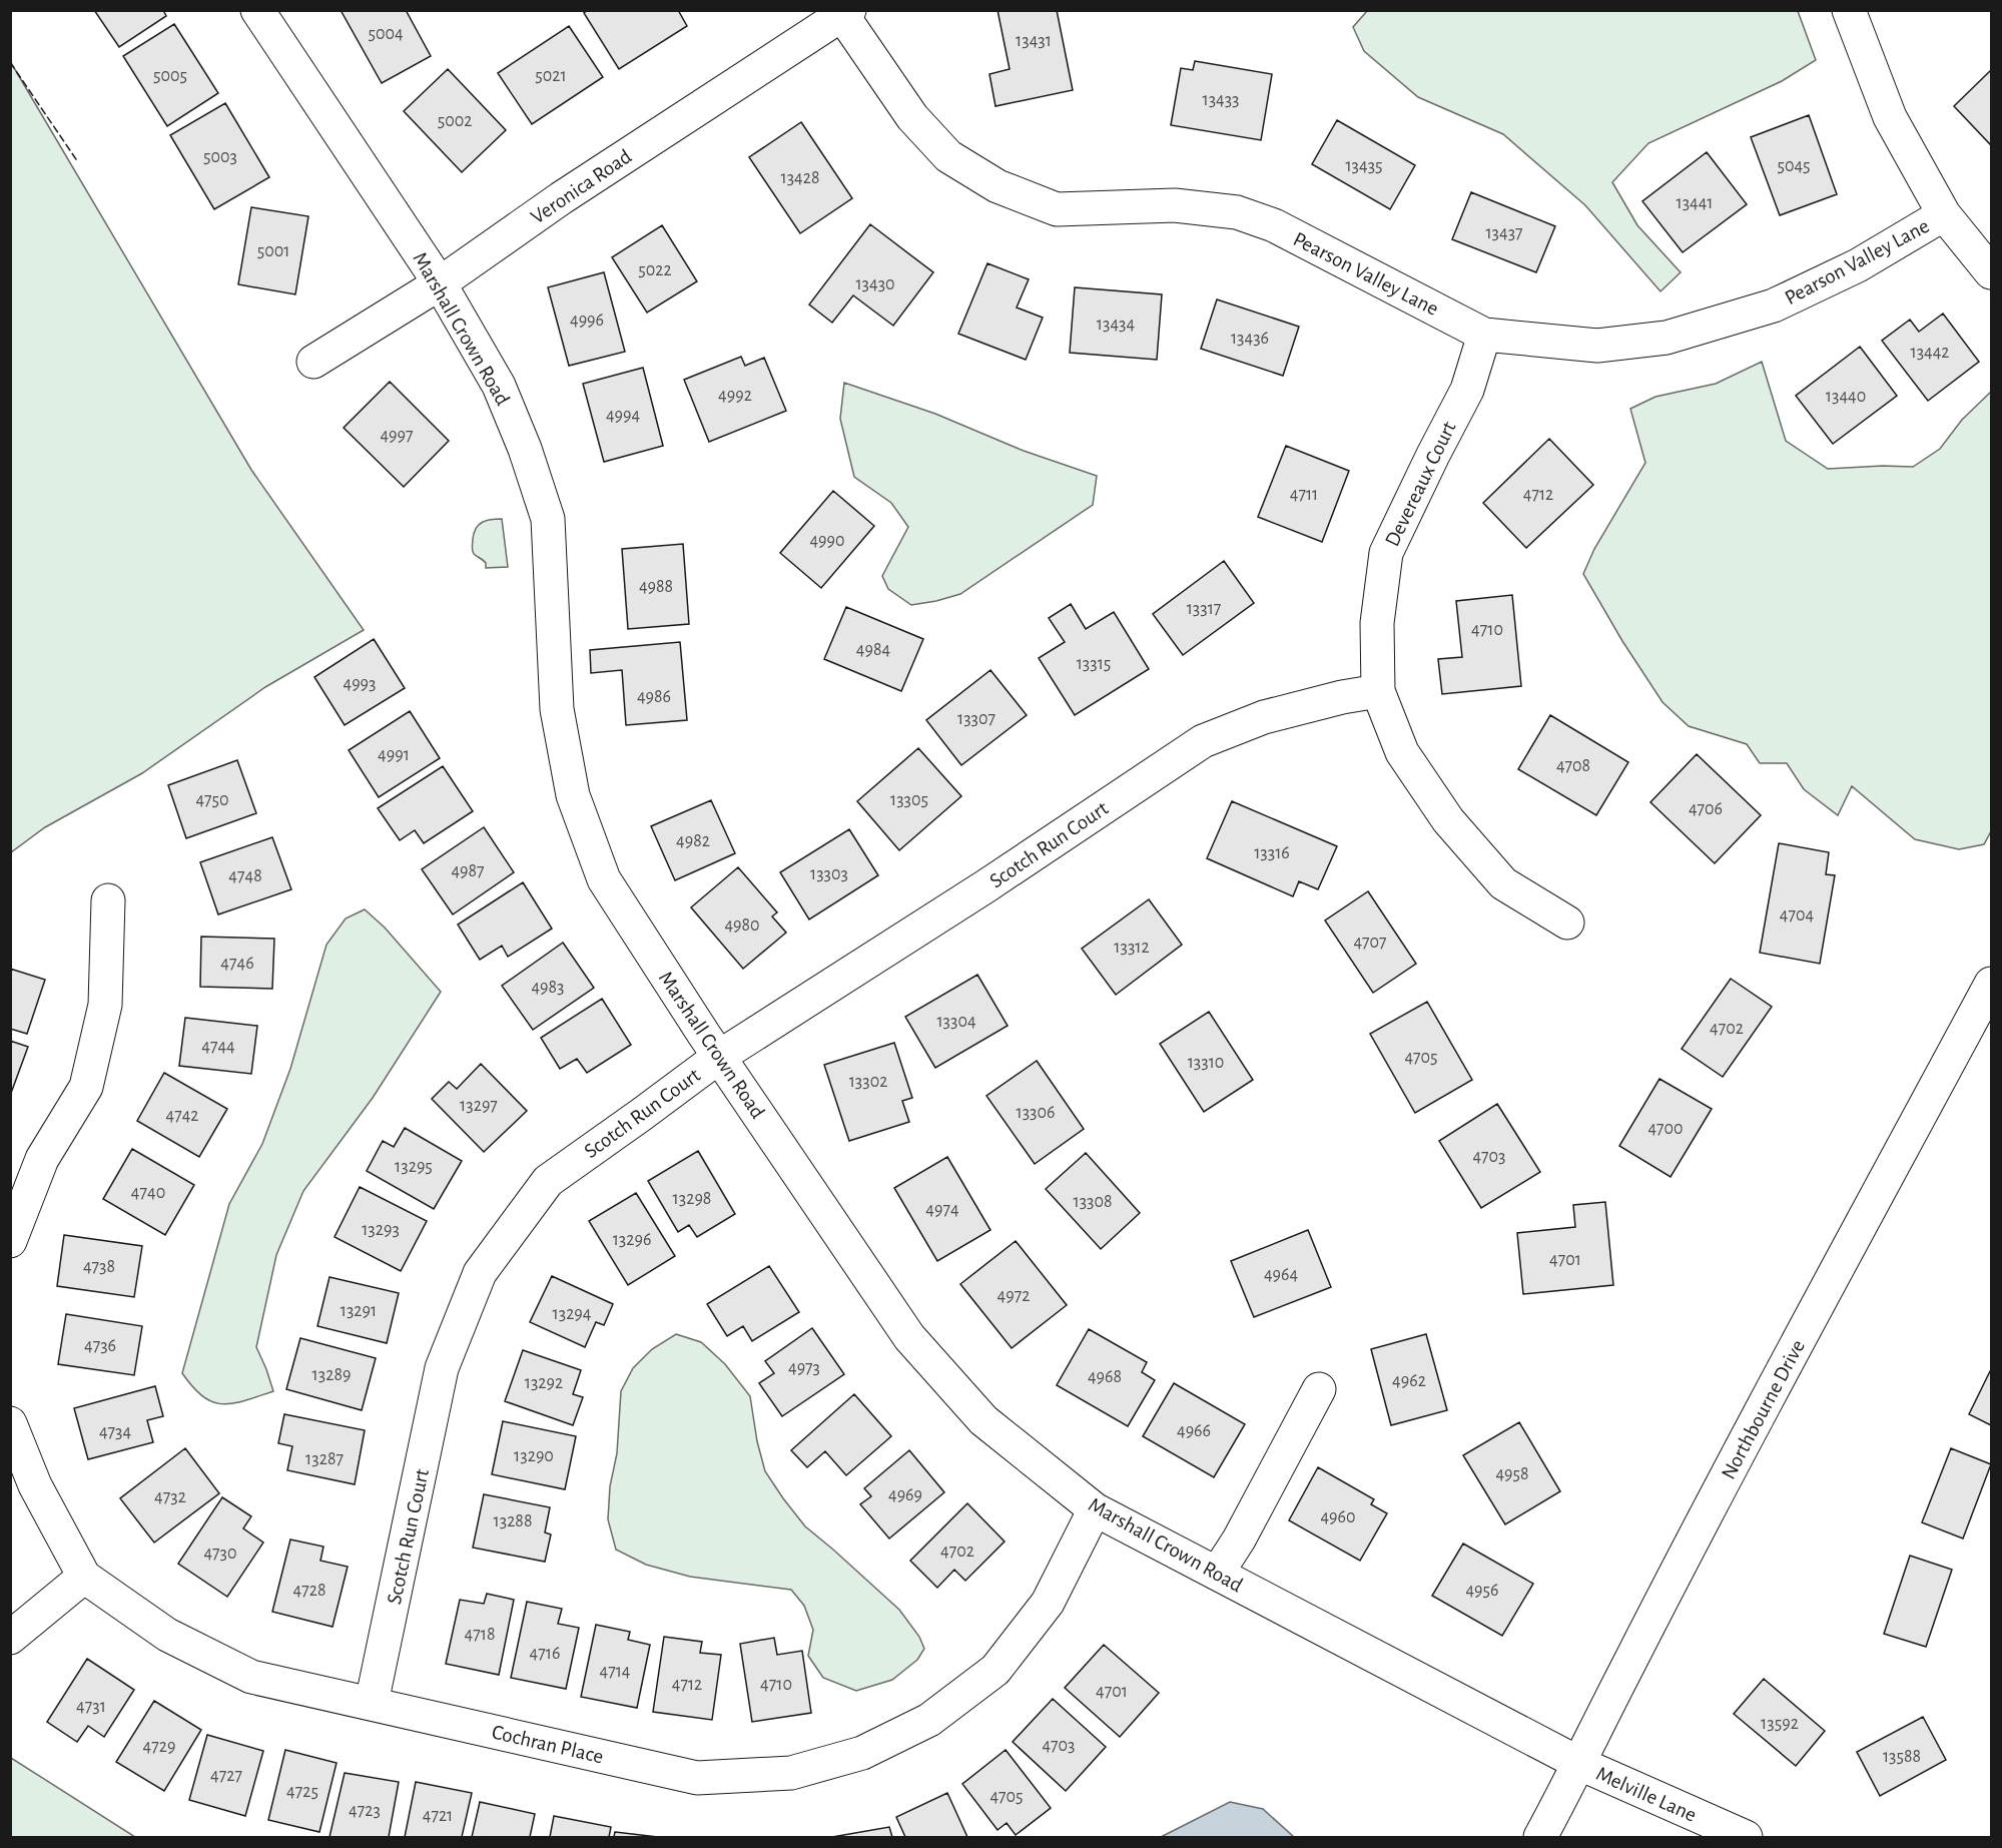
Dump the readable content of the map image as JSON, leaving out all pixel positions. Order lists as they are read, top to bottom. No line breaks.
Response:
{"streets":{"street":["Veronica Road","Pearson Valley Lane","Marshall Crown Road","Devereaux Court","Scotch Run Court","Northbourne Drive","Cochran Place","Melville Lane"]},"crossings":[["Veronica Road","Pearson Valley Lane"],["Veronica Road","Marshall Crown Road"],["Pearson Valley Lane","Devereaux Court"],["Marshall Crown Road","Scotch Run Court"],["Marshall Crown Road","Northbourne Drive"],["Marshall Crown Road","Cochran Place"],["Marshall Crown Road","Melville Lane"],["Devereaux Court","Scotch Run Court"],["Scotch Run Court","Cochran Place"],["Northbourne Drive","Melville Lane"]],"house_numbers":["5004","13431","5005","5021","13433","5002","5003","13435","5045","13428","13441","13437","5001","5022","13430","4996","13434","13436","13442","4992","13440","4994","4997","4711","4712","4990","4988","13317","4710","4984","13315","4993","4986","13307","4991","4708","4750","13305","4706","4982","13316","4987","13303","4748","4704","4980","4707","13312","4746","4983","13304","4702","4744","4705","13310","13302","13297","13306","4742","4700","4703","13295","4740","13298","13308","4974","13293","13296","4701","4738","4964","4972","13291","13294","4736","4973","13289","4968","4962","13292","4966","4734","13290","13287","4958","4969","4732","4960","13288","4702","4730","4728","4956","4718","4716","4714","4712","4710","4701","4731","13592","4703","4729","13588","4727","4725","4705","4723","4721"]}
